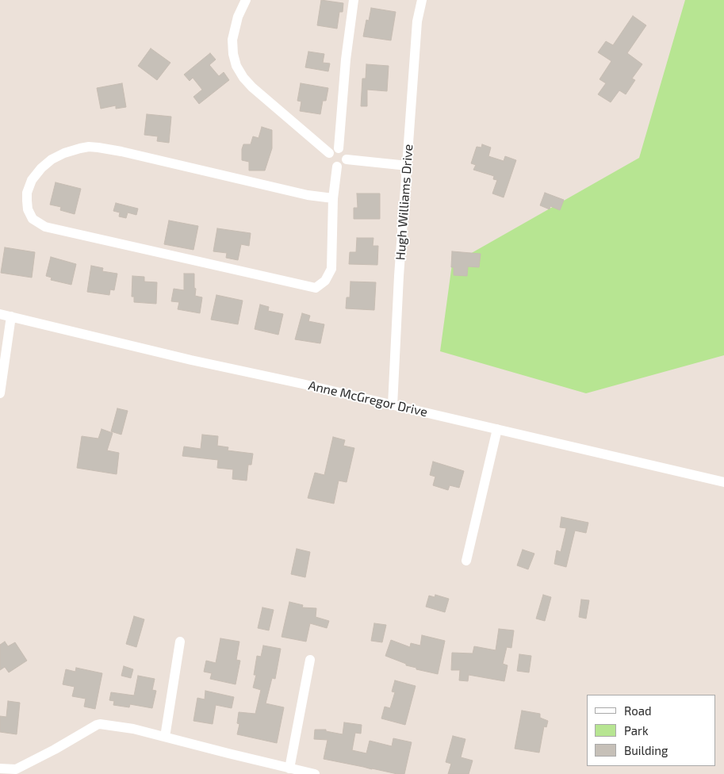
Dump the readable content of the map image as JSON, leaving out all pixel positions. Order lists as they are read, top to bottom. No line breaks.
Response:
{"streets":{"street":["Hugh Williams Drive","Anne McGregor Drive"]},"crossings":[["Hugh Williams Drive","Anne McGregor Drive"]],"legend":["Road","Park","Building"]}
